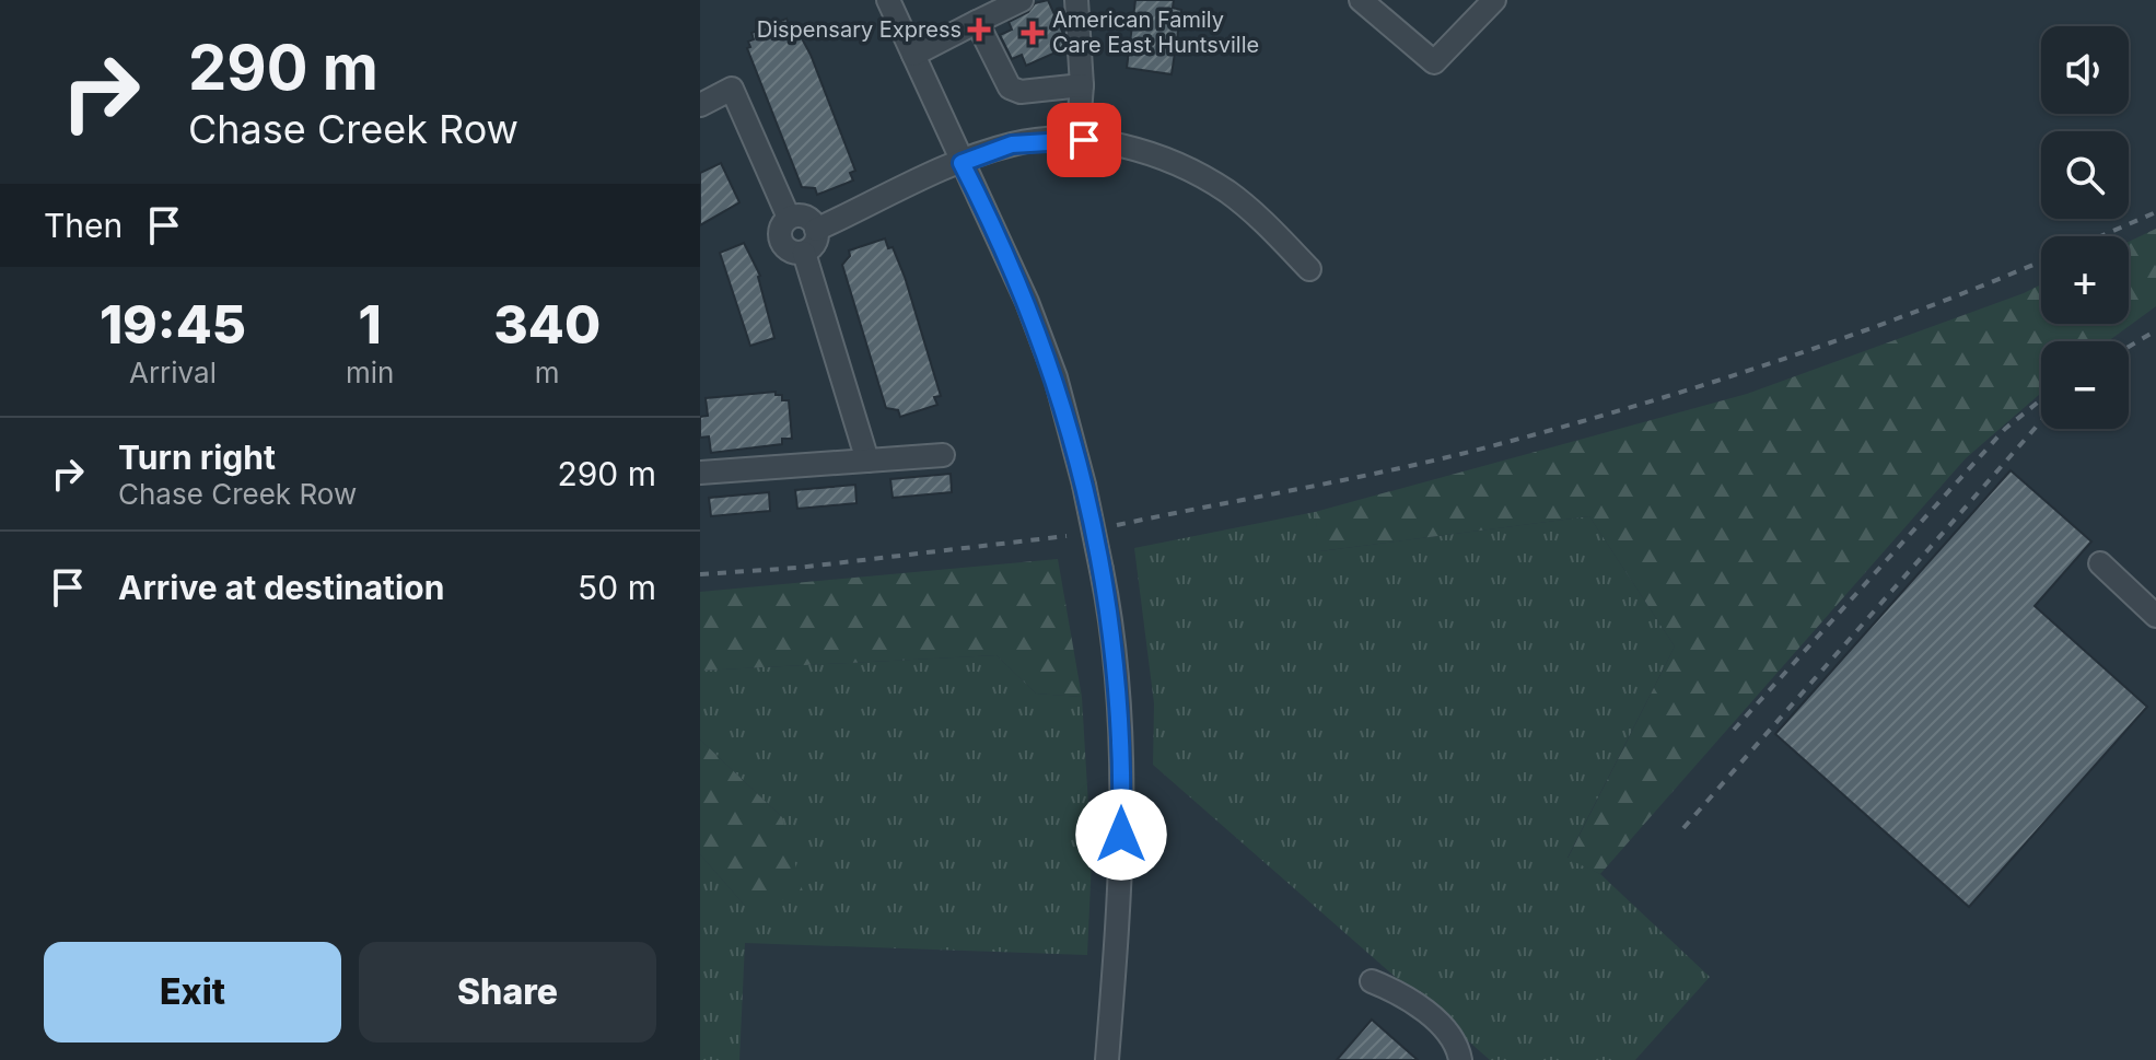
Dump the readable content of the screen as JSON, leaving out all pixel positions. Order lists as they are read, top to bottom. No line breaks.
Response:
{"places":{"health":["Dispensary Express","American Family Care East Huntsville"]},"page":{"turn":["290 m","Chase Creek Row"],"map_buttons":["+","−"],"then":"Then","eta":["19:45","Arrival","1","min","340","m"],"list":[{"name":"Turn right","note":"Chase Creek Row","value":"290 m"},{"name":"Arrive at destination","value":"50 m"}],"buttons":["Exit","Share"]}}
